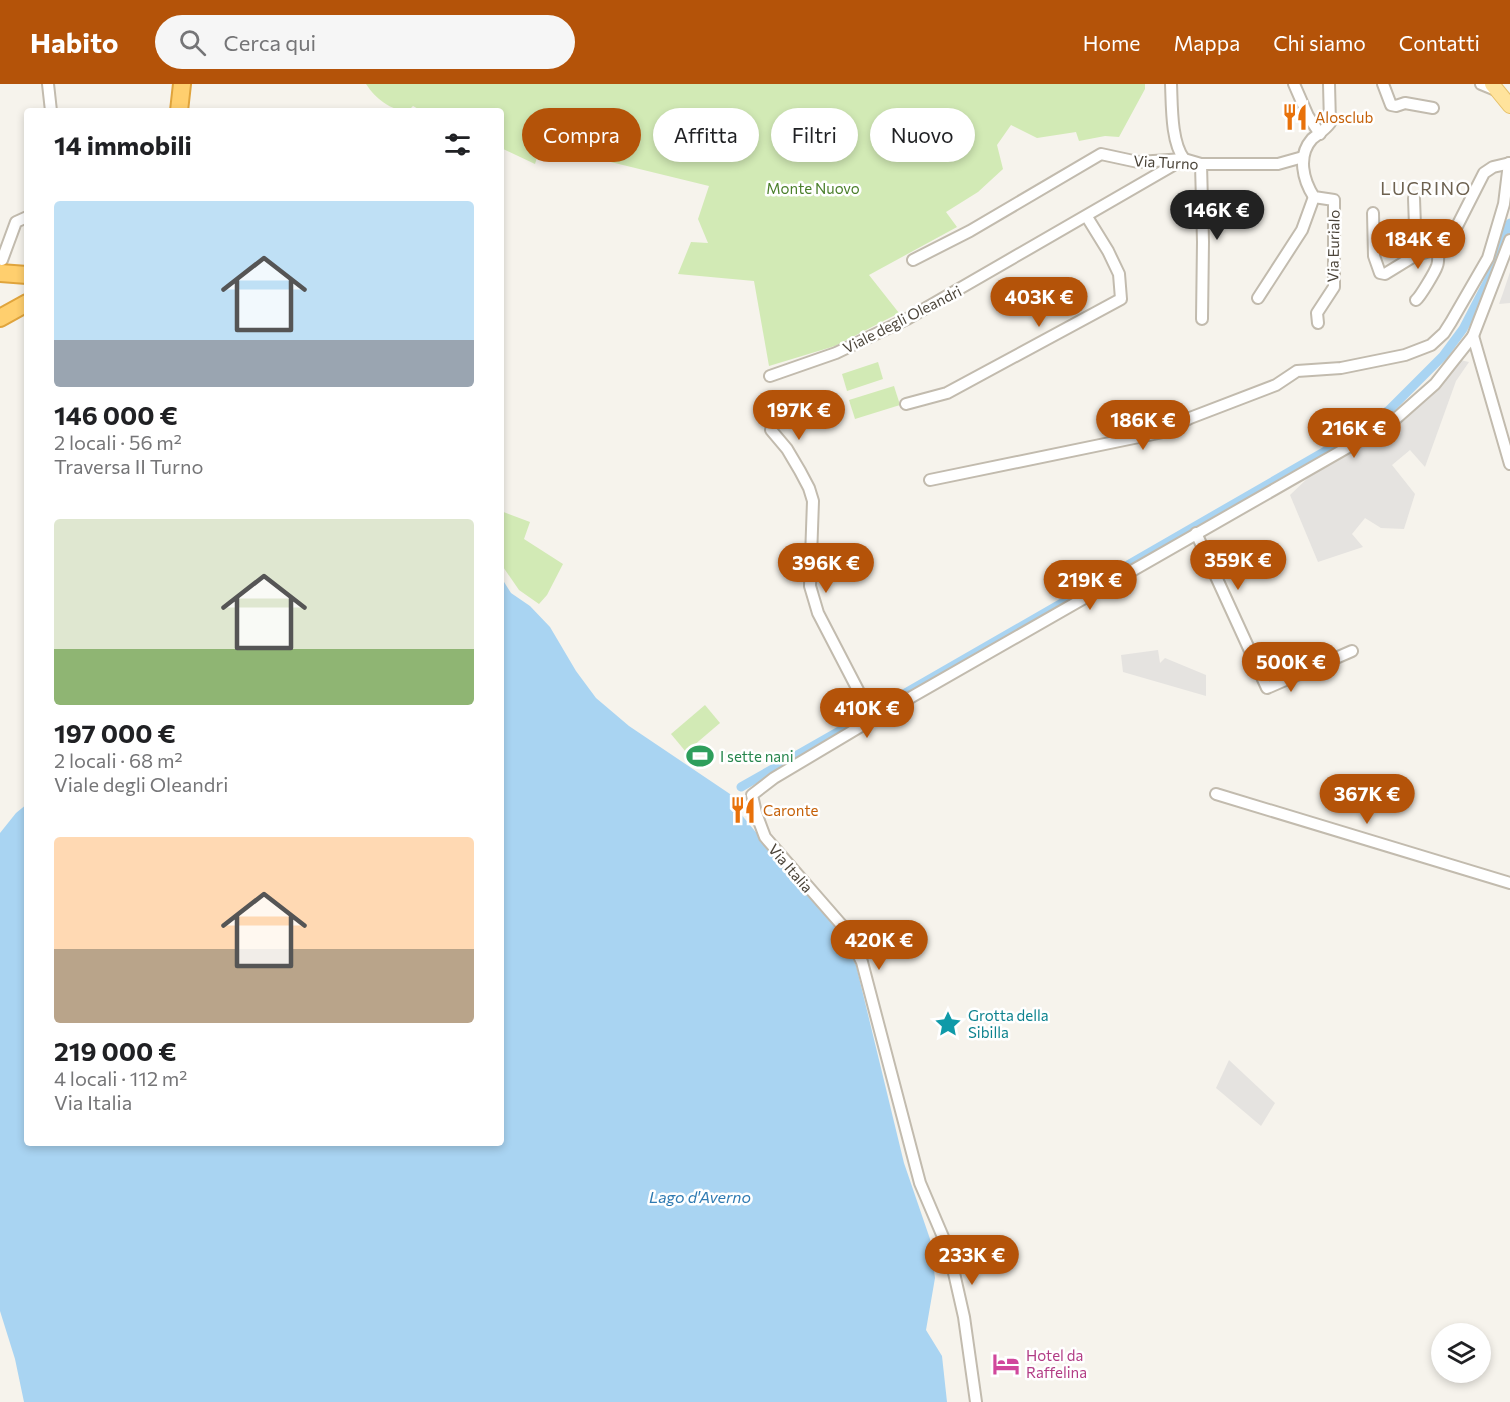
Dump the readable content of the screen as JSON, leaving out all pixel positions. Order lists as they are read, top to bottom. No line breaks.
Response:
{"streets":{"street":["Via Turno","Via Eurialo","Viale degli Oleandri","Via Italia"]},"crossings":[["Via Turno","Viale degli Oleandri"]],"districts":["LUCRINO"],"water":["Lago d'Averno"],"parks":["Monte Nuovo"],"places":{"restaurant":["Alosclub","Caronte"],"sports":["I sette nani"],"place":["Grotta della Sibilla"],"hotel":["Hotel da Raffelina"]},"page":{"header":"Habito","search":"Cerca qui","nav":["Home","Mappa","Chi siamo","Contatti"],"chip":["Compra","Affitta","Filtri","Nuovo"],"heading":"14 immobili","list":[{"name":"146 000 €","note":"2 locali · 56 m² · Traversa II Turno"},{"name":"197 000 €","note":"2 locali · 68 m² · Viale degli Oleandri"},{"name":"219 000 €","note":"4 locali · 112 m² · Via Italia"}],"price":["146K €","184K €","403K €","197K €","186K €","216K €","359K €","396K €","219K €","500K €","410K €","367K €","420K €","233K €"]}}
